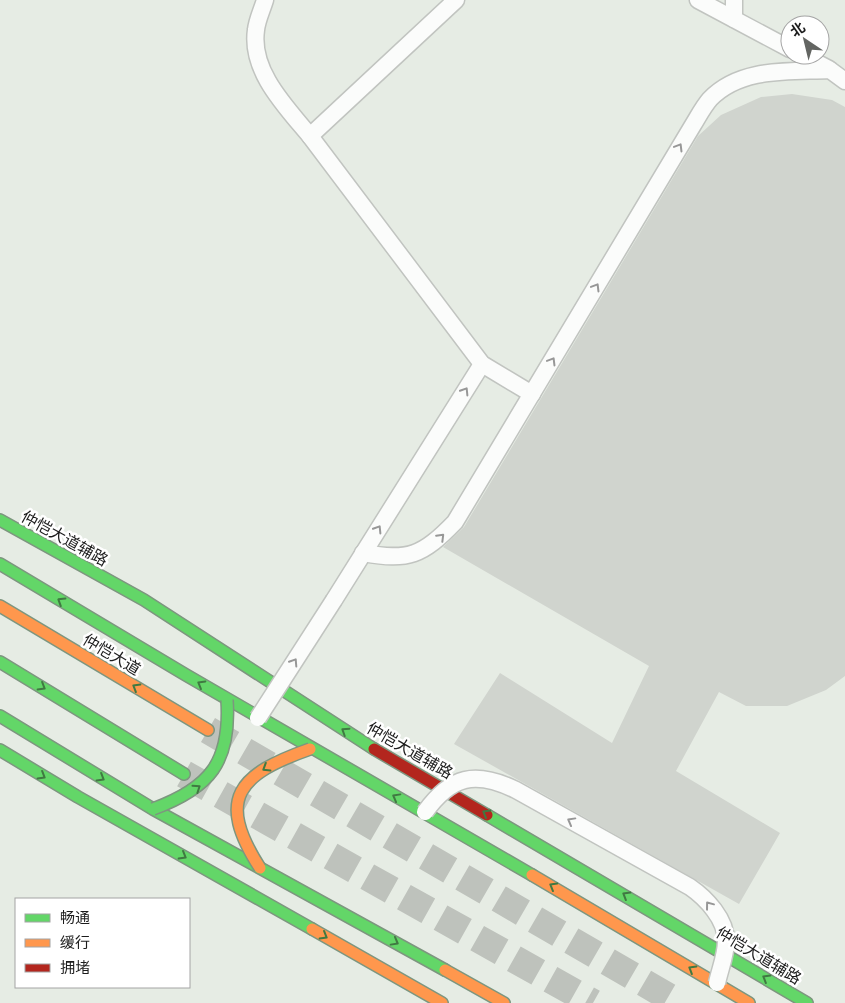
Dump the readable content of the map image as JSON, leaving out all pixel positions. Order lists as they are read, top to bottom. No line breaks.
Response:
{"streets":{"main road":["仲恺大道辅路","仲恺大道"]},"legend":["畅通","缓行","拥堵"],"north":"top left"}
